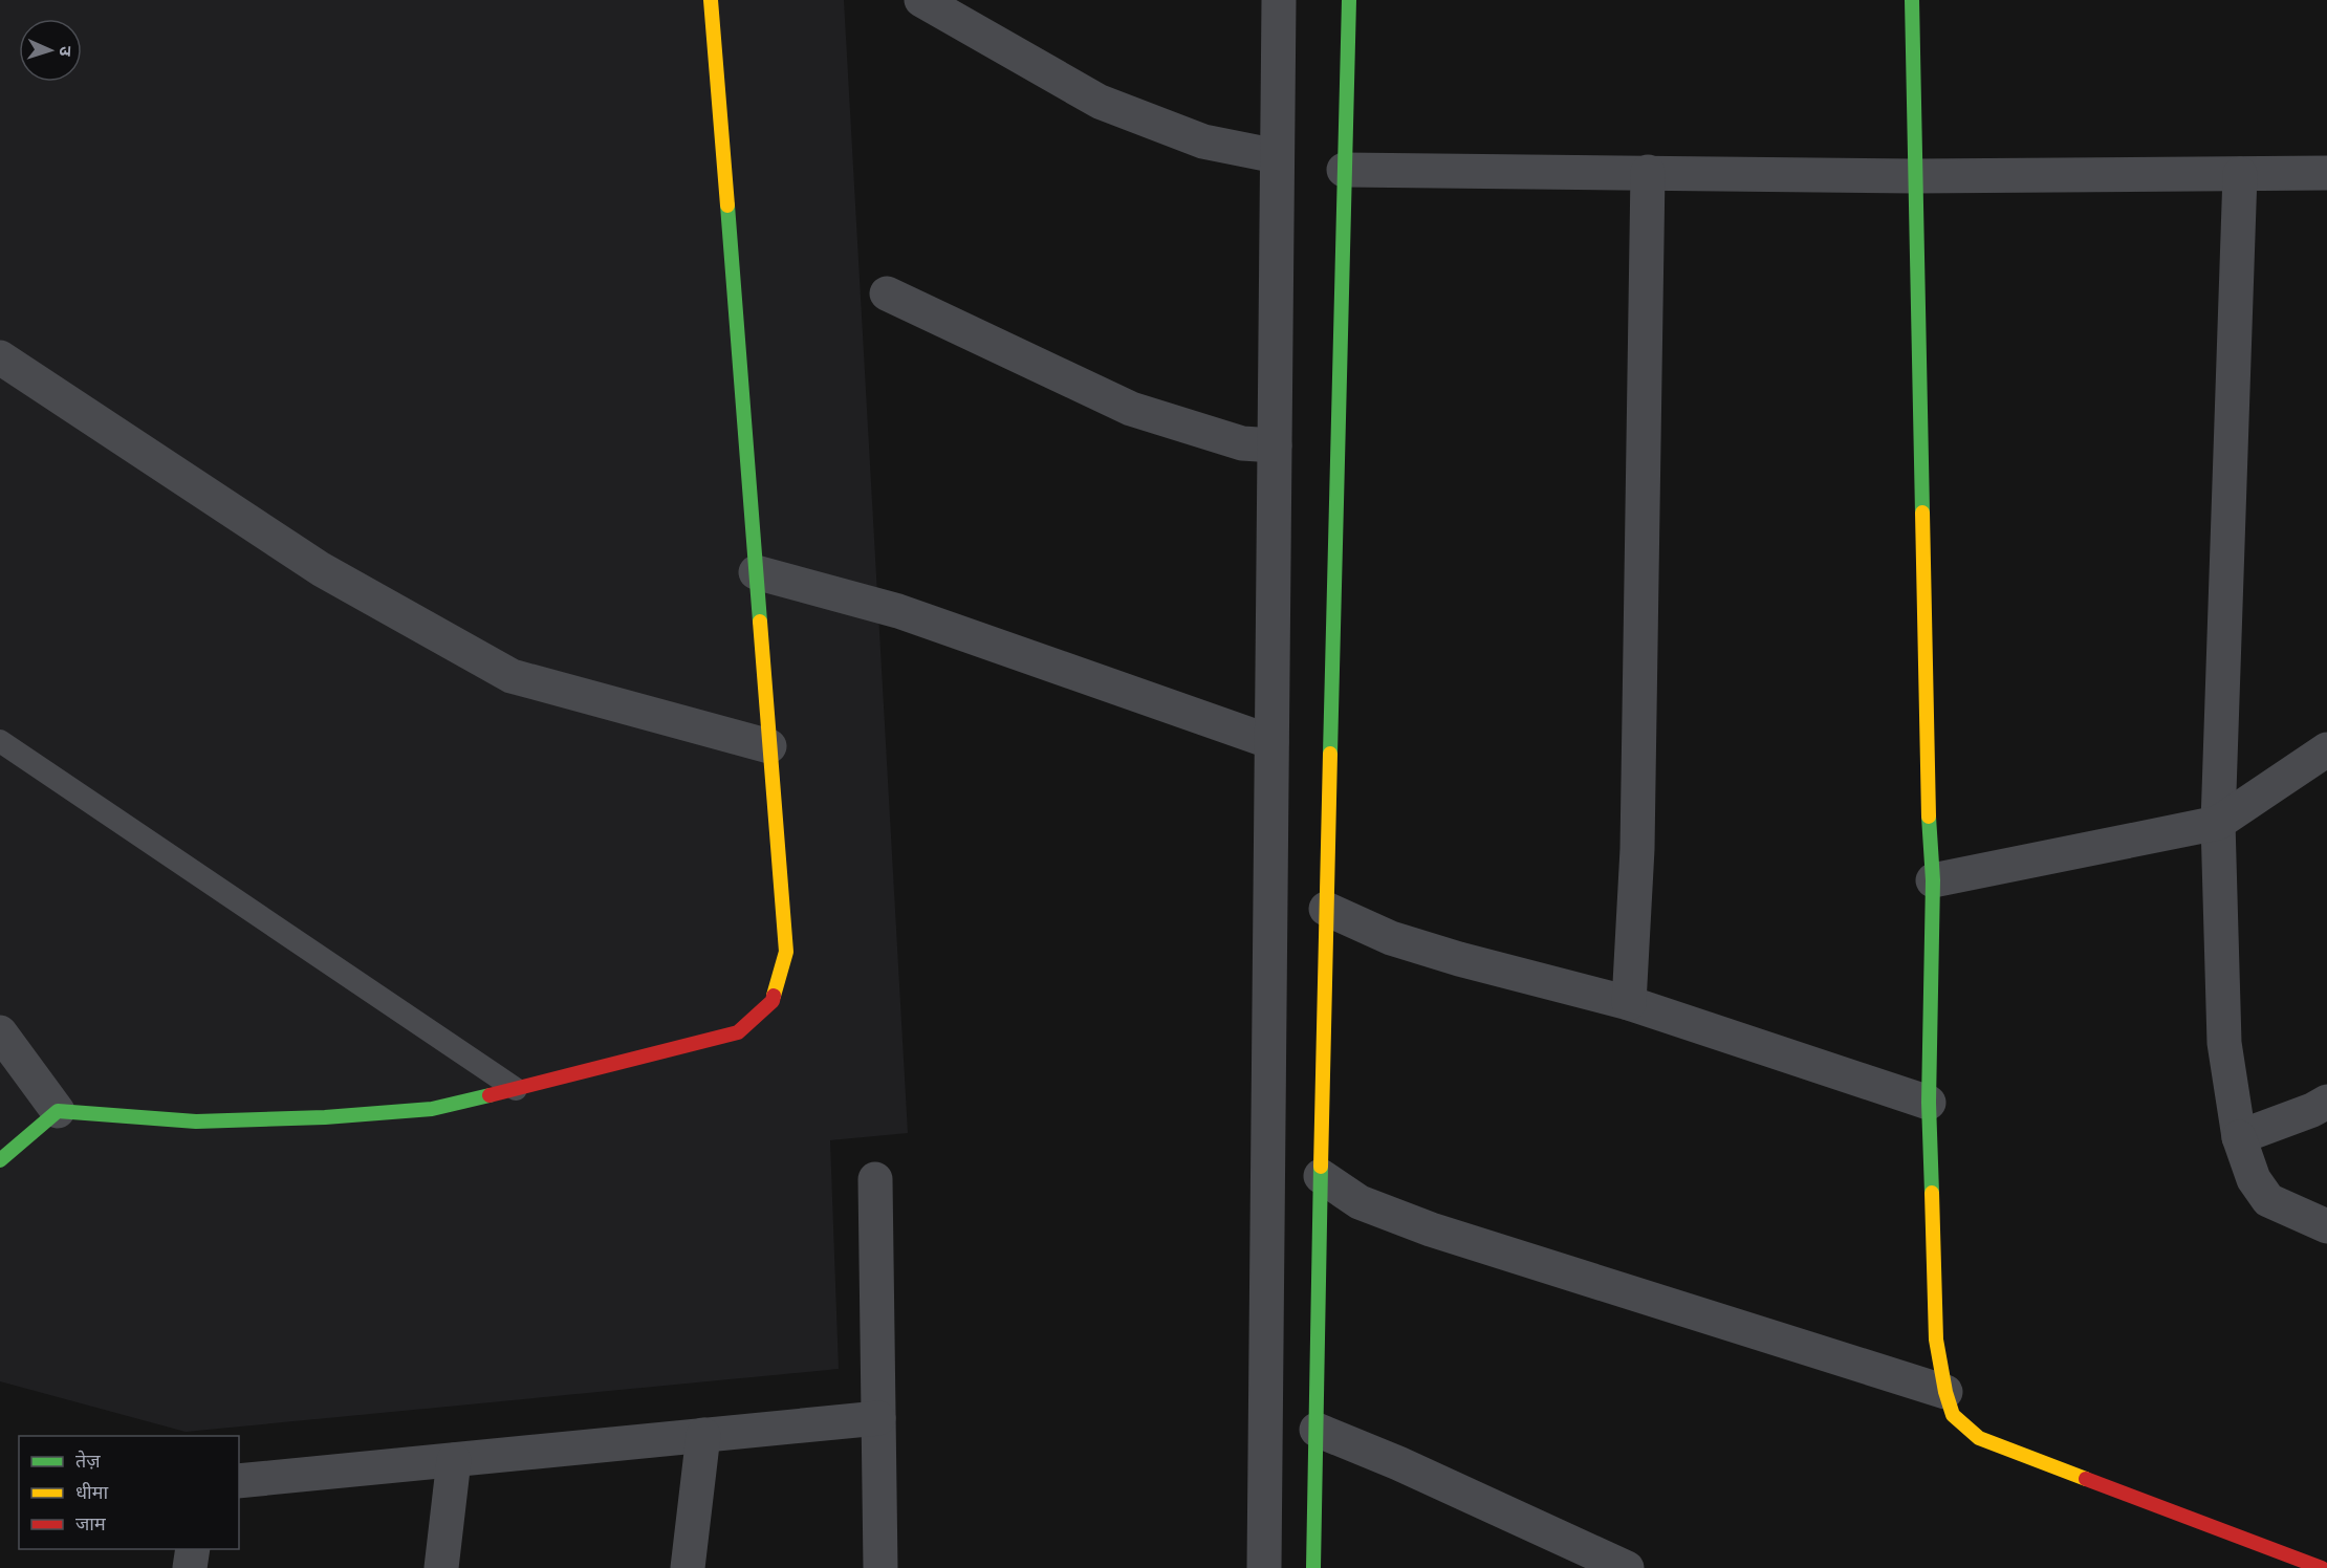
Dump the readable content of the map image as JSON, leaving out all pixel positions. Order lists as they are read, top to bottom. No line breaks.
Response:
{"legend":["तेज़","धीमा","जाम"],"north":"right"}
